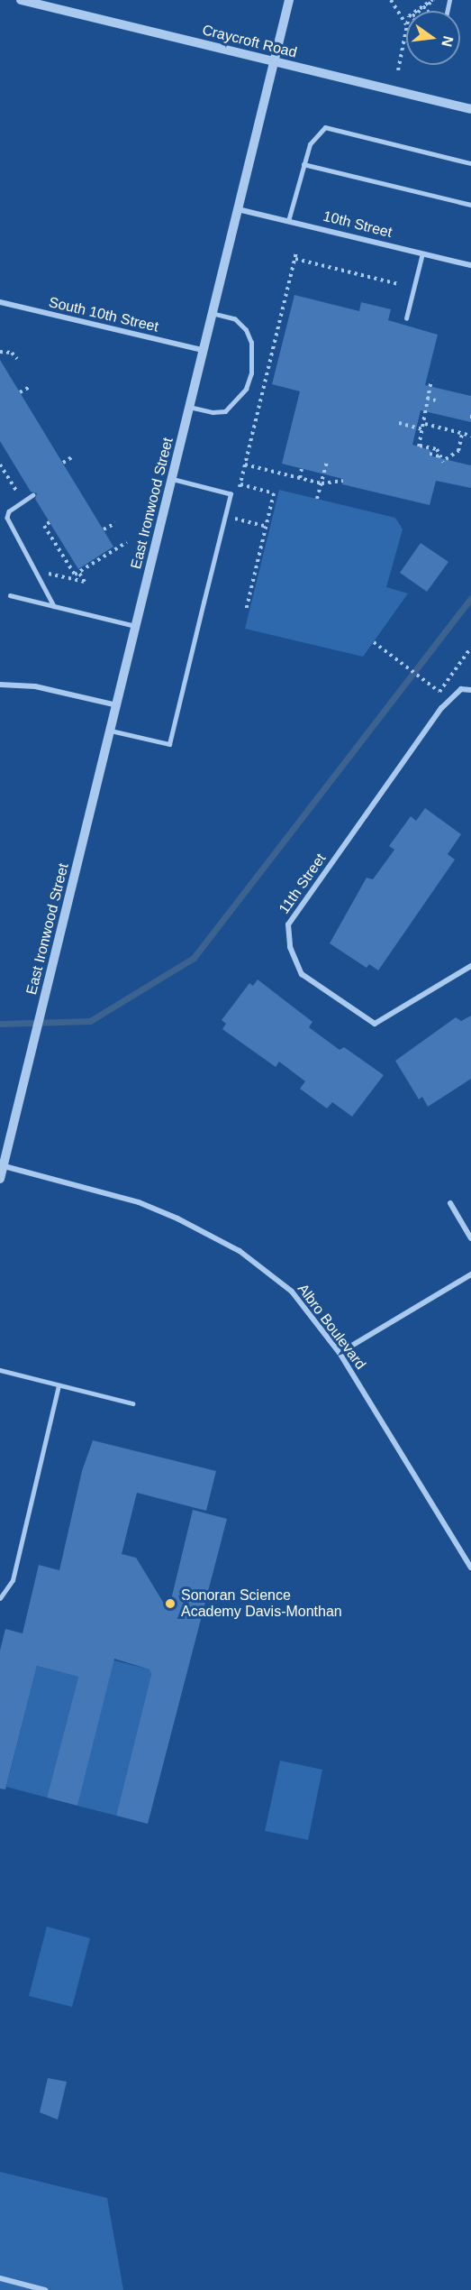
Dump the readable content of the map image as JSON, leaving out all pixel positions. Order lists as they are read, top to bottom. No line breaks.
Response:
{"streets":{"street":["Craycroft Road","10th Street","South 10th Street","East Ironwood Street","11th Street","Albro Boulevard"]},"crossings":[["Craycroft Road","East Ironwood Street"],["10th Street","East Ironwood Street"],["South 10th Street","East Ironwood Street"],["East Ironwood Street","Albro Boulevard"]],"places":["Sonoran Science Academy Davis-Monthan"],"north":"right"}
